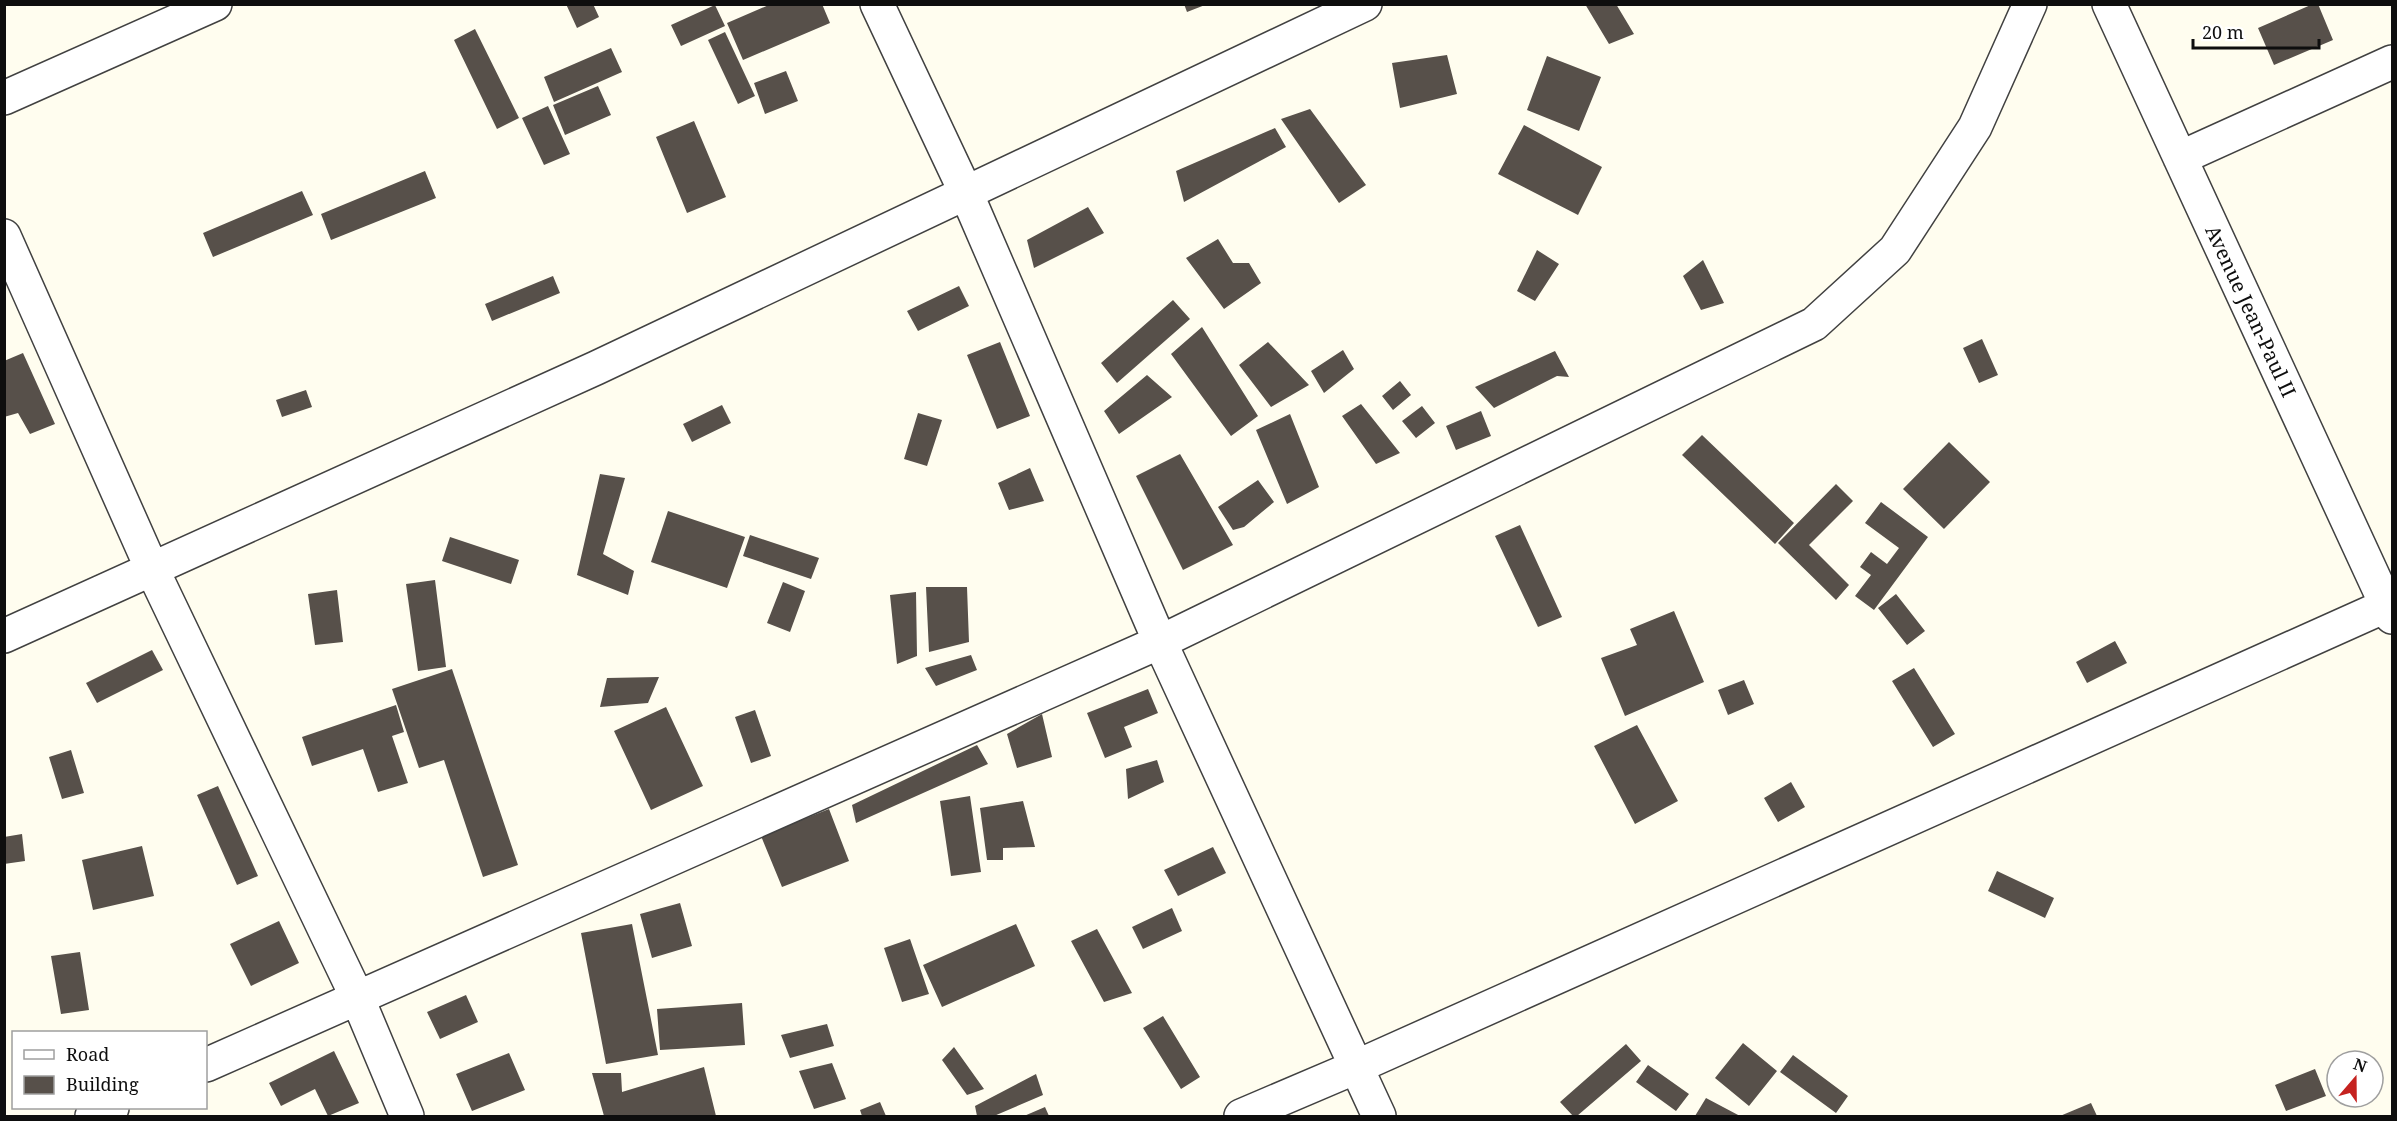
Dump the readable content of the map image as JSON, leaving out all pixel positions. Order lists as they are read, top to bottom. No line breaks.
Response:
{"streets":{"street":["Avenue Jean-Paul II"]},"legend":["Road","Building"],"scale_bar":"20 m","north":"top"}
